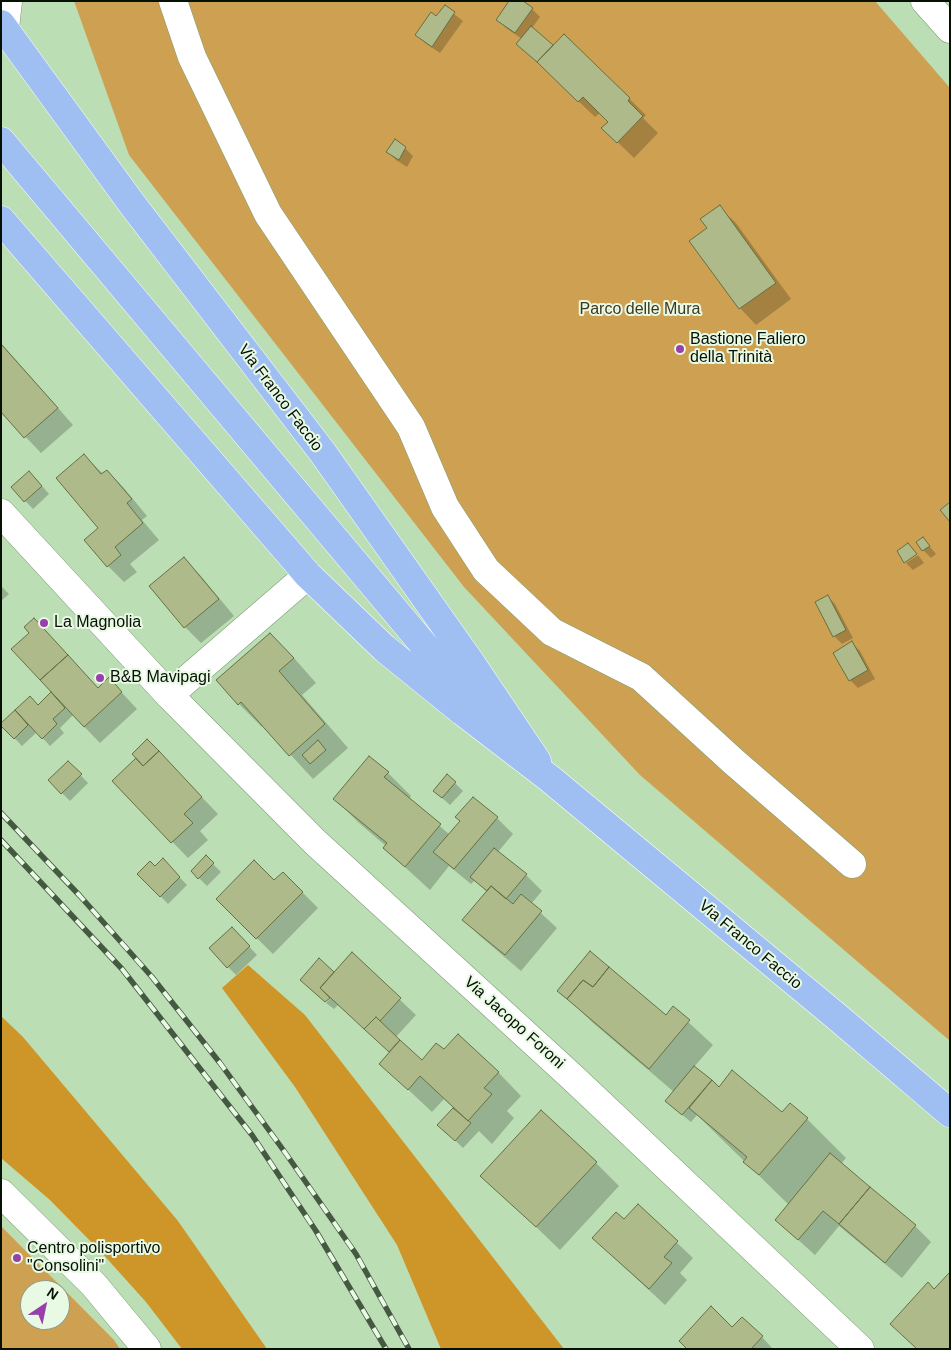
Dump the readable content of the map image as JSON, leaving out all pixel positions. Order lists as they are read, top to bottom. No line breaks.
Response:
{"streets":{"main road":["Via Franco Faccio"],"street":["Via Jacopo Foroni"]},"parks":["Parco delle Mura"],"places":["Bastione Faliero della Trinità","La Magnolia","B&B Mavipagi","Centro polisportivo \"Consolini\""],"north":"top right"}
